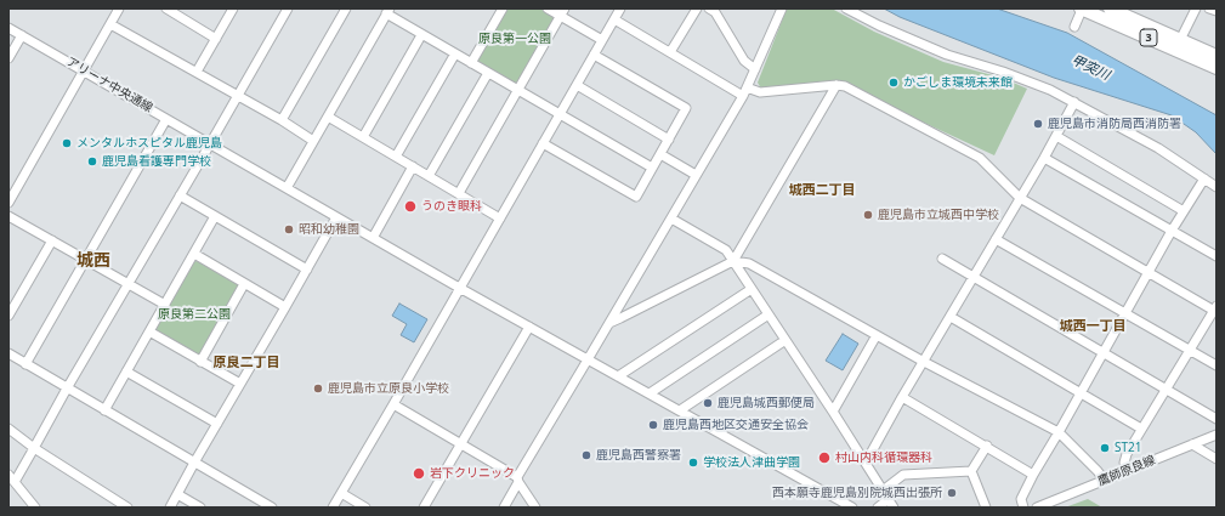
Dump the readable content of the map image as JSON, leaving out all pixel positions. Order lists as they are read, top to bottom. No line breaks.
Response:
{"streets":{"highway":["3"],"street":["アリーナ中央通線","鷹師原良線"]},"districts":["城西二丁目","城西","城西一丁目","原良二丁目"],"water":["甲突川"],"parks":["原良第一公園","原良第二公園"],"places":["かごしま環境未来館","鹿児島市消防局西消防署","メンタルホスピタル鹿児島","鹿児島看護専門学校","うのき眼科","鹿児島市立城西中学校","昭和幼稚園","鹿児島市立原良小学校","鹿児島城西郵便局","鹿児島西地区交通安全協会","ST21","鹿児島西警察署","村山内科循環器科","学校法人津曲学園","岩下クリニック","西本願寺鹿児島別院城西出張所"]}
